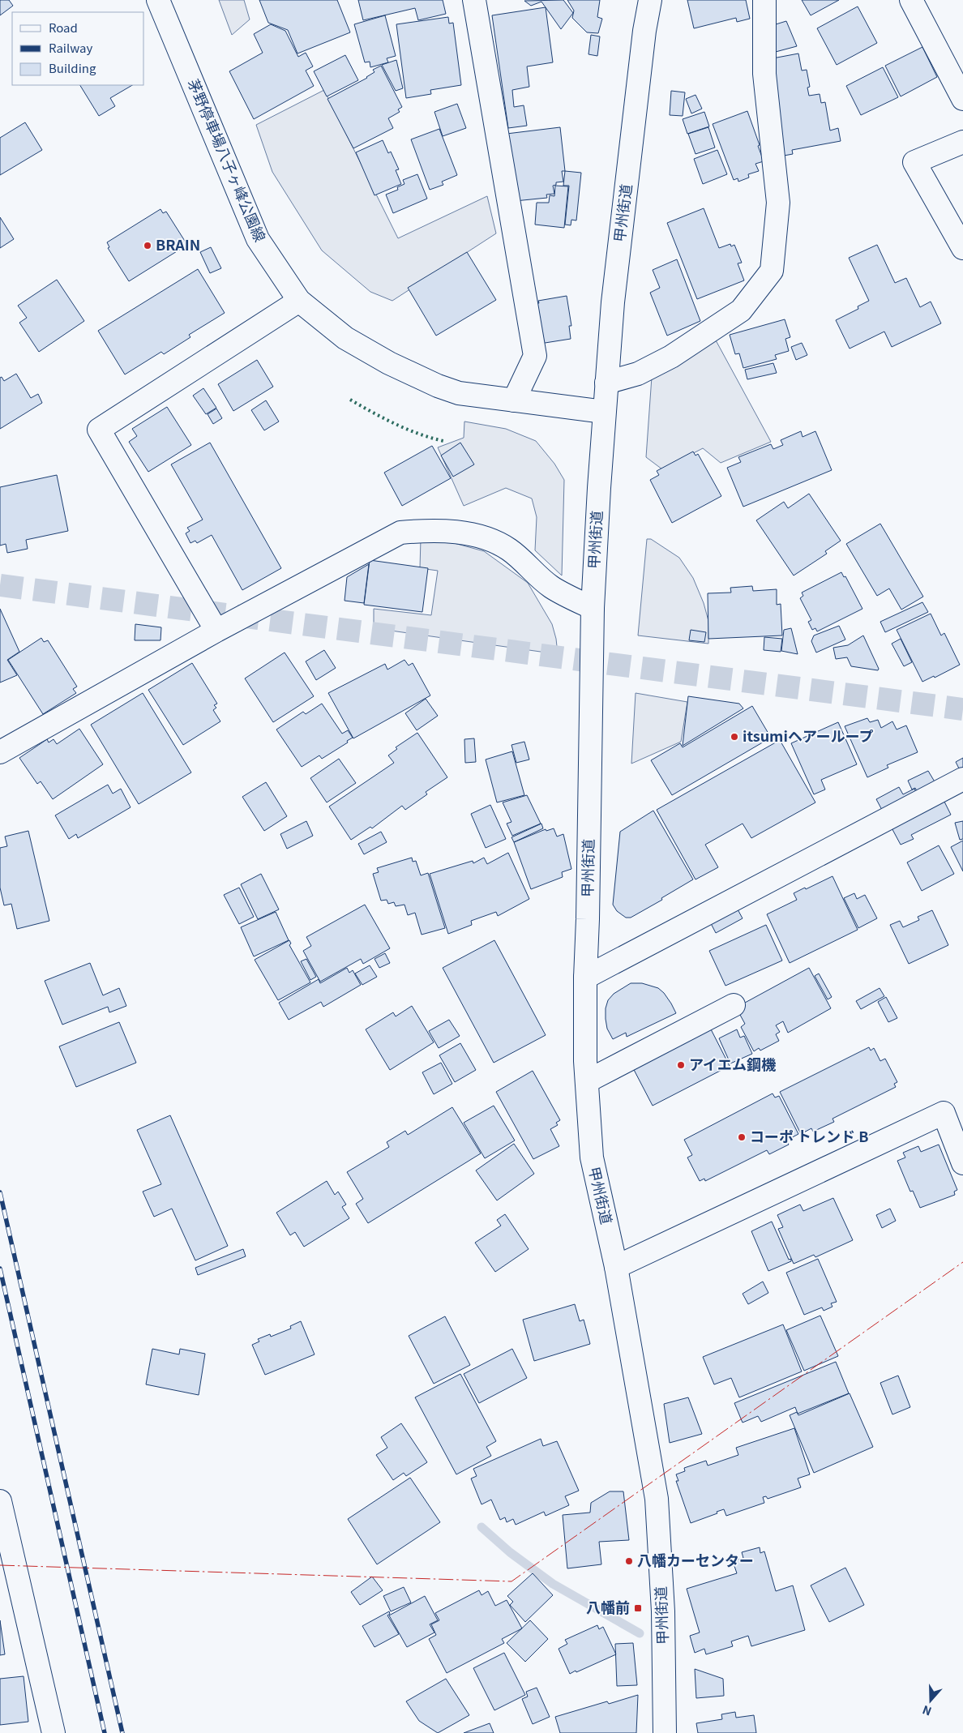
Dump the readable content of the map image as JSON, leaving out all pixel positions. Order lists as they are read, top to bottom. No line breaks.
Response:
{"streets":{"main road":["茅野停車場八子ヶ峰公園線","甲州街道"]},"crossings":[["茅野停車場八子ヶ峰公園線","甲州街道"]],"places":{"other":["BRAIN","itsumiヘアーループ","アイエム鋼機","コーポ トレンド B","八幡カーセンター"],"transit":["八幡前"]},"legend":["Road","Railway","Building"],"north":"bottom"}
